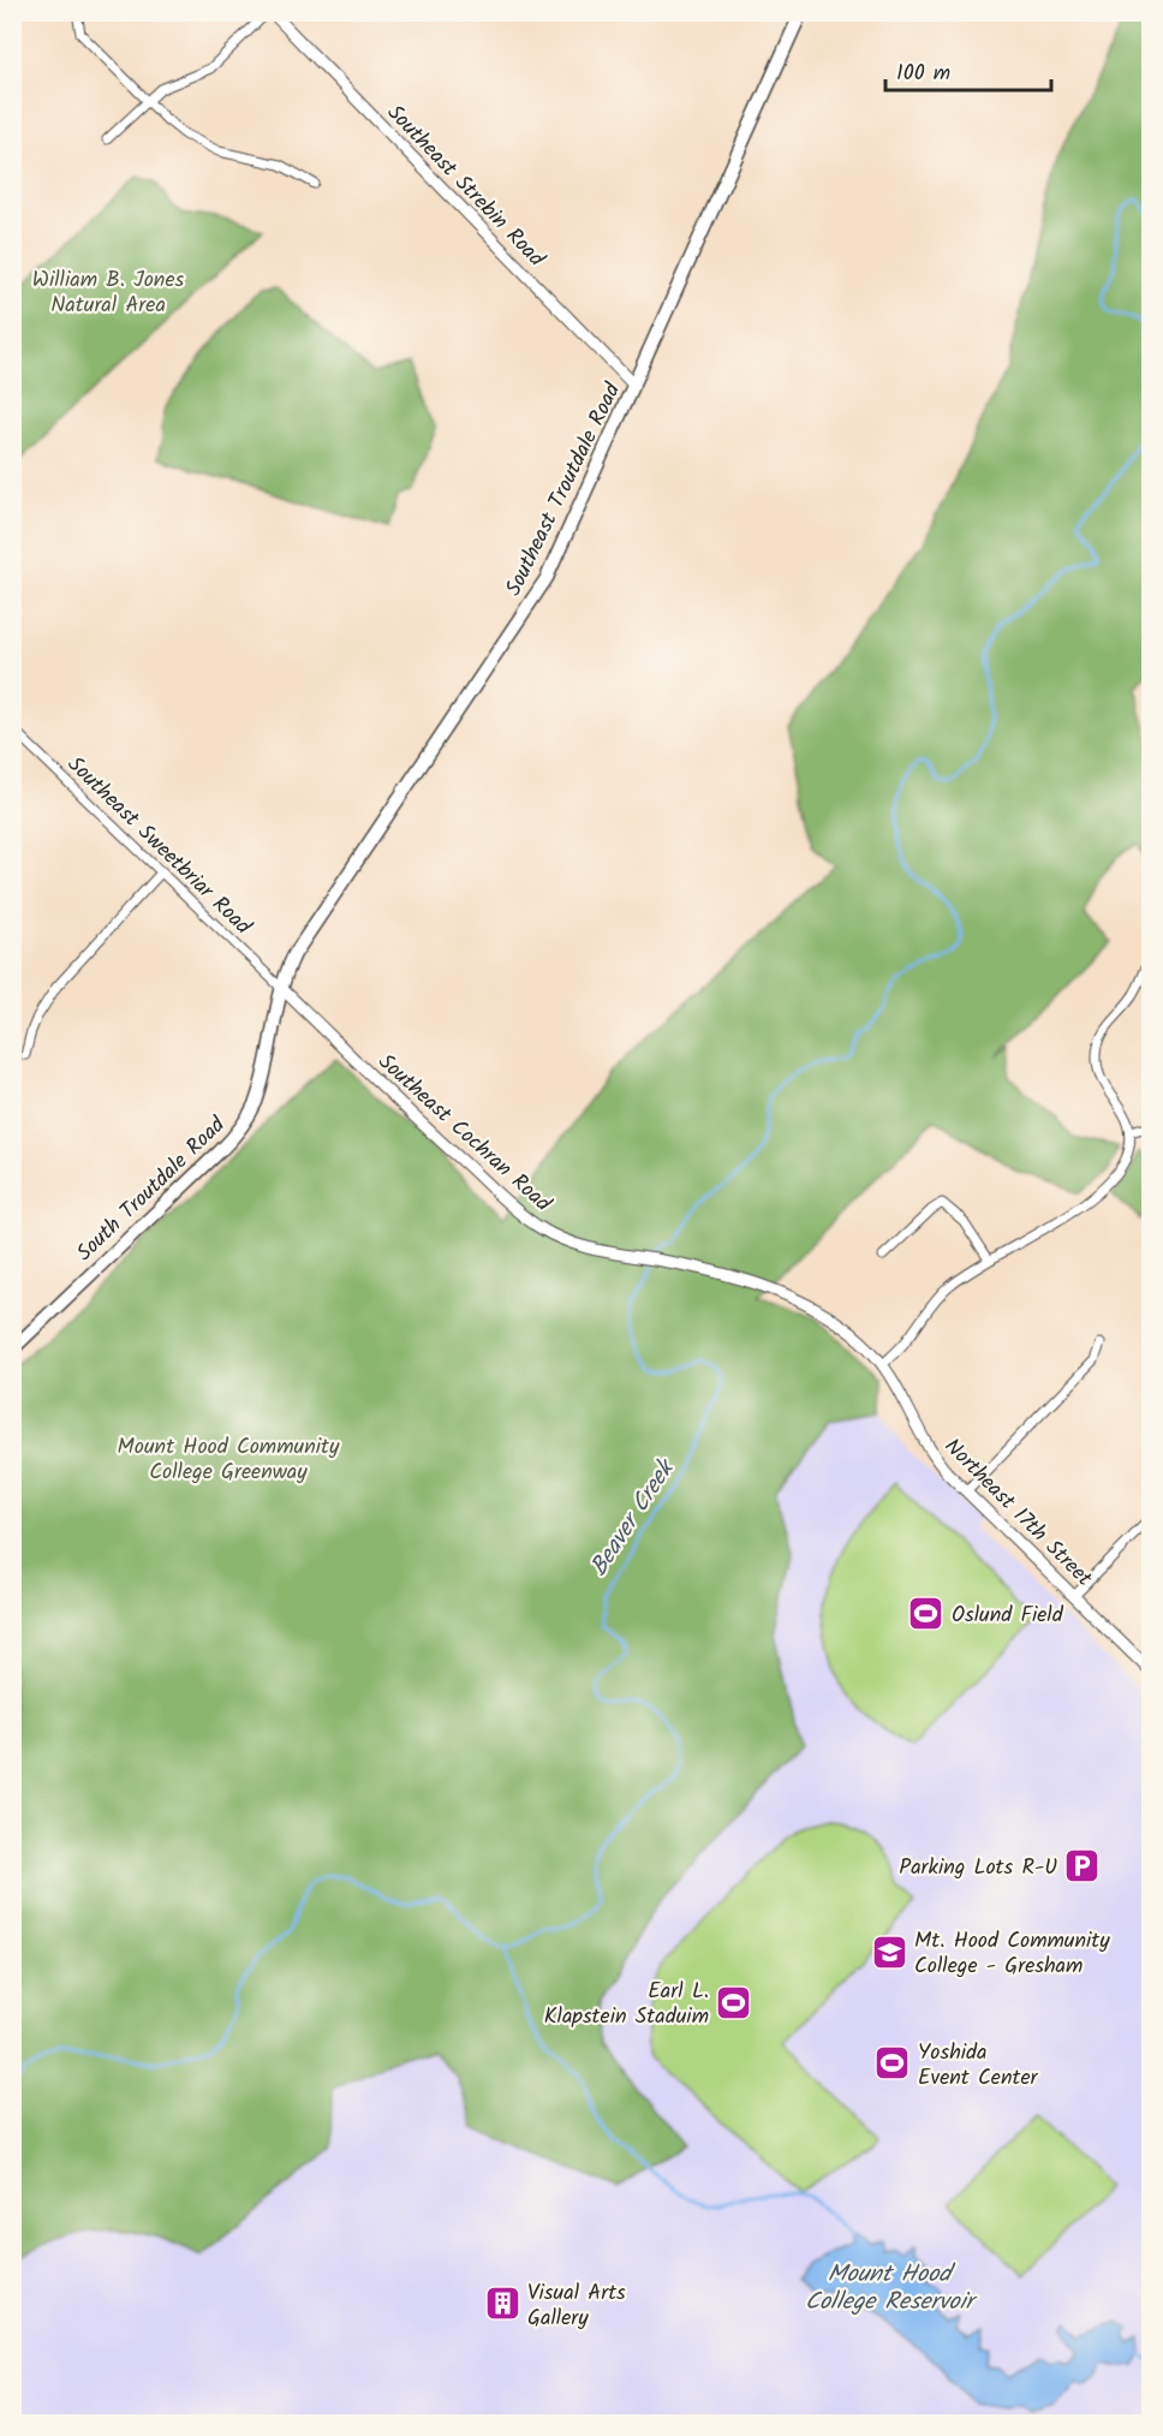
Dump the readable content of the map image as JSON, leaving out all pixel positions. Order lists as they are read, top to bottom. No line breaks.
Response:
{"streets":{"main road":["Southeast Troutdale Road","South Troutdale Road"],"street":["Southeast Strebin Road","Southeast Sweetbriar Road","Southeast Cochran Road","Northeast 17th Street"]},"crossings":[["Southeast Strebin Road","Southeast Troutdale Road"],["Southeast Troutdale Road","Southeast Sweetbriar Road"],["Southeast Troutdale Road","Southeast Cochran Road"],["Southeast Troutdale Road","South Troutdale Road"],["Southeast Sweetbriar Road","Southeast Cochran Road"],["Southeast Sweetbriar Road","South Troutdale Road"],["Southeast Cochran Road","South Troutdale Road"],["Southeast Cochran Road","Northeast 17th Street"]],"water":["Beaver Creek","Mount Hood College Reservoir"],"parks":["William B. Jones Natural Area","Mount Hood Community College Greenway"],"places":{"sports":["Oslund Field","Earl L. Klapstein Staduim","Yoshida Event Center"],"parking":["Parking Lots R-U"],"school or university":["Mt. Hood Community College - Gresham"],"building":["Visual Arts Gallery"]},"scale_bar":"100 m"}
